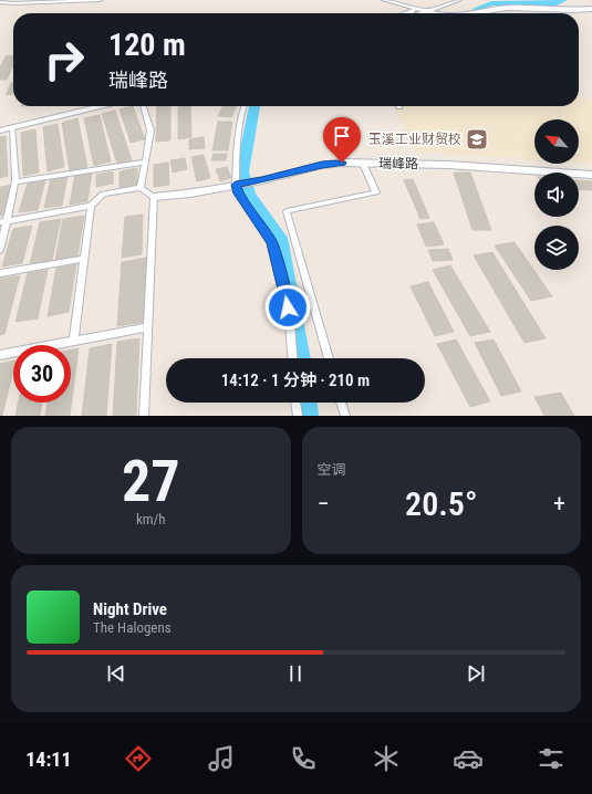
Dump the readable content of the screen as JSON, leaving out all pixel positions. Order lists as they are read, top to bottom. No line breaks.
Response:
{"streets":{"street":["瑞峰路"]},"places":{"school or university":["玉溪工业财贸校"]},"north":"top left","page":{"turn":["120 m","瑞峰路"],"limit":"30","trip":"14:12 · 1 分钟 · 210 m","tile":[["27","km/h"],"空调"],"heat":["−","20.5°","+"],"song":["Night Drive","The Halogens"],"tabs":"14:11"}}
